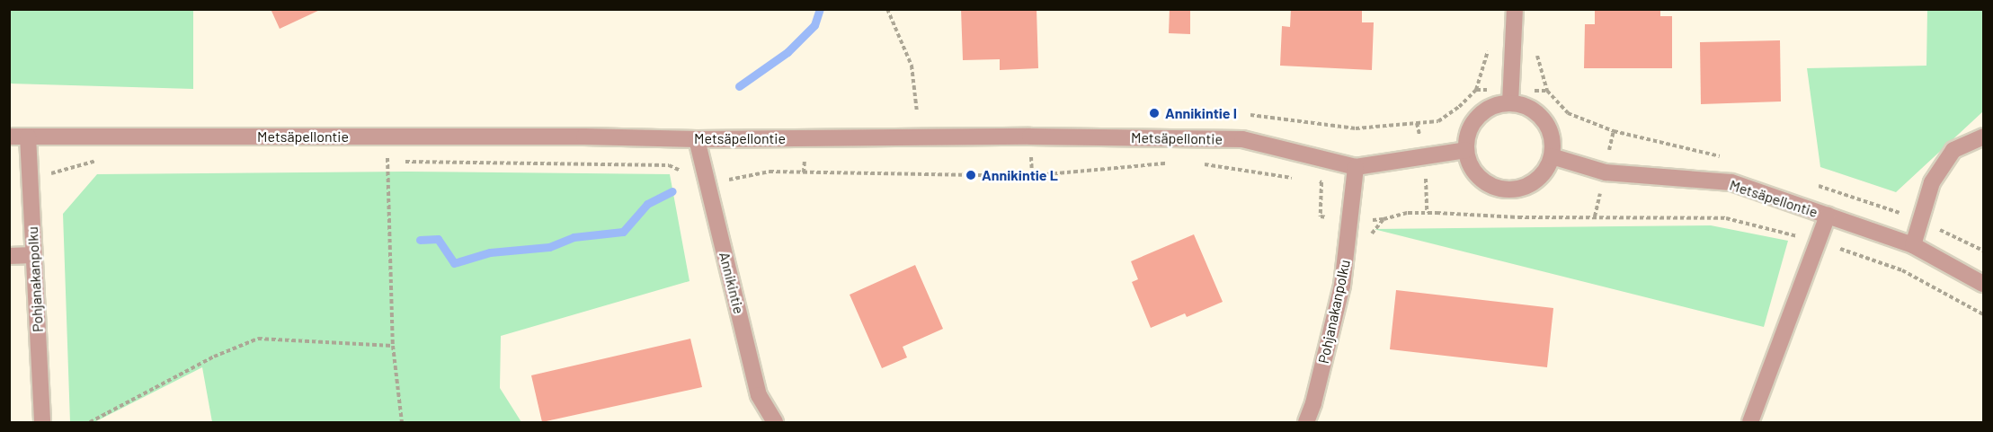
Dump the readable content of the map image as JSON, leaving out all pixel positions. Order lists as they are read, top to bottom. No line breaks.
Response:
{"streets":{"street":["Metsäpellontie","Pohjanakanpolku","Annikintie"]},"crossings":[["Metsäpellontie","Pohjanakanpolku"],["Metsäpellontie","Annikintie"]],"places":["Annikintie I","Annikintie L"]}
